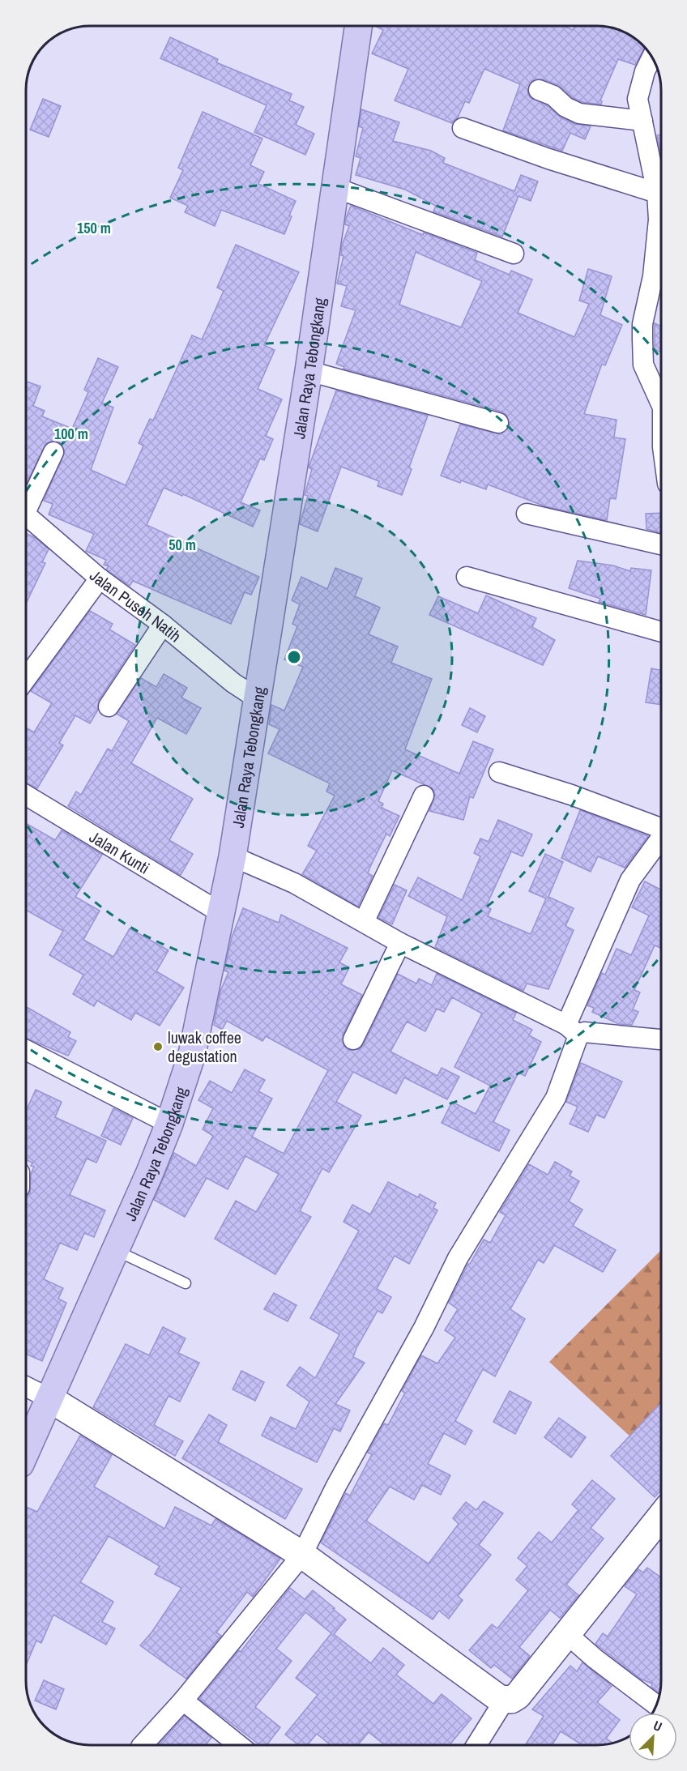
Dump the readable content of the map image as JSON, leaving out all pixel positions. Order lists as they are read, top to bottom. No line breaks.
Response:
{"streets":{"main road":["Jalan Raya Tebongkang"],"street":["Jalan Puseh Natih","Jalan Kunti"]},"crossings":[["Jalan Raya Tebongkang","Jalan Puseh Natih"],["Jalan Raya Tebongkang","Jalan Kunti"]],"places":["luwak coffee degustation"],"north":"top right","rings":["150 m","100 m","50 m"]}
